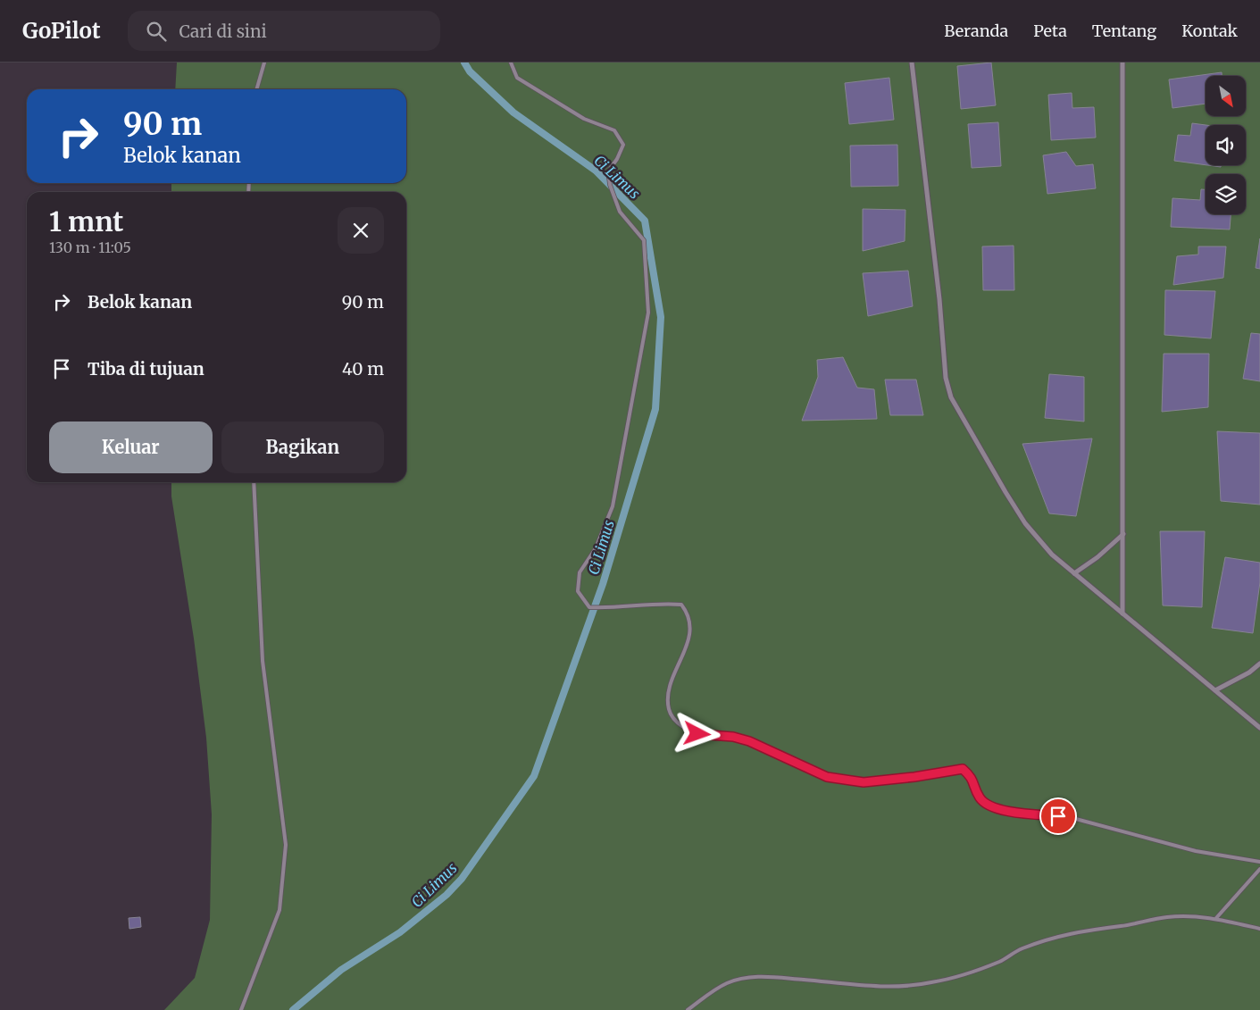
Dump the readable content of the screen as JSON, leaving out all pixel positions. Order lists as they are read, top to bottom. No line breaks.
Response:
{"water":["Ci Limus"],"north":"bottom right","page":{"header":"GoPilot","search":"Cari di sini","nav":["Beranda","Peta","Tentang","Kontak"],"turn":["90 m","Belok kanan"],"heading":["1 mnt","130 m · 11:05"],"list":[{"name":"Belok kanan","value":"90 m"},{"name":"Tiba di tujuan","value":"40 m"}],"buttons":["Keluar","Bagikan"]}}
